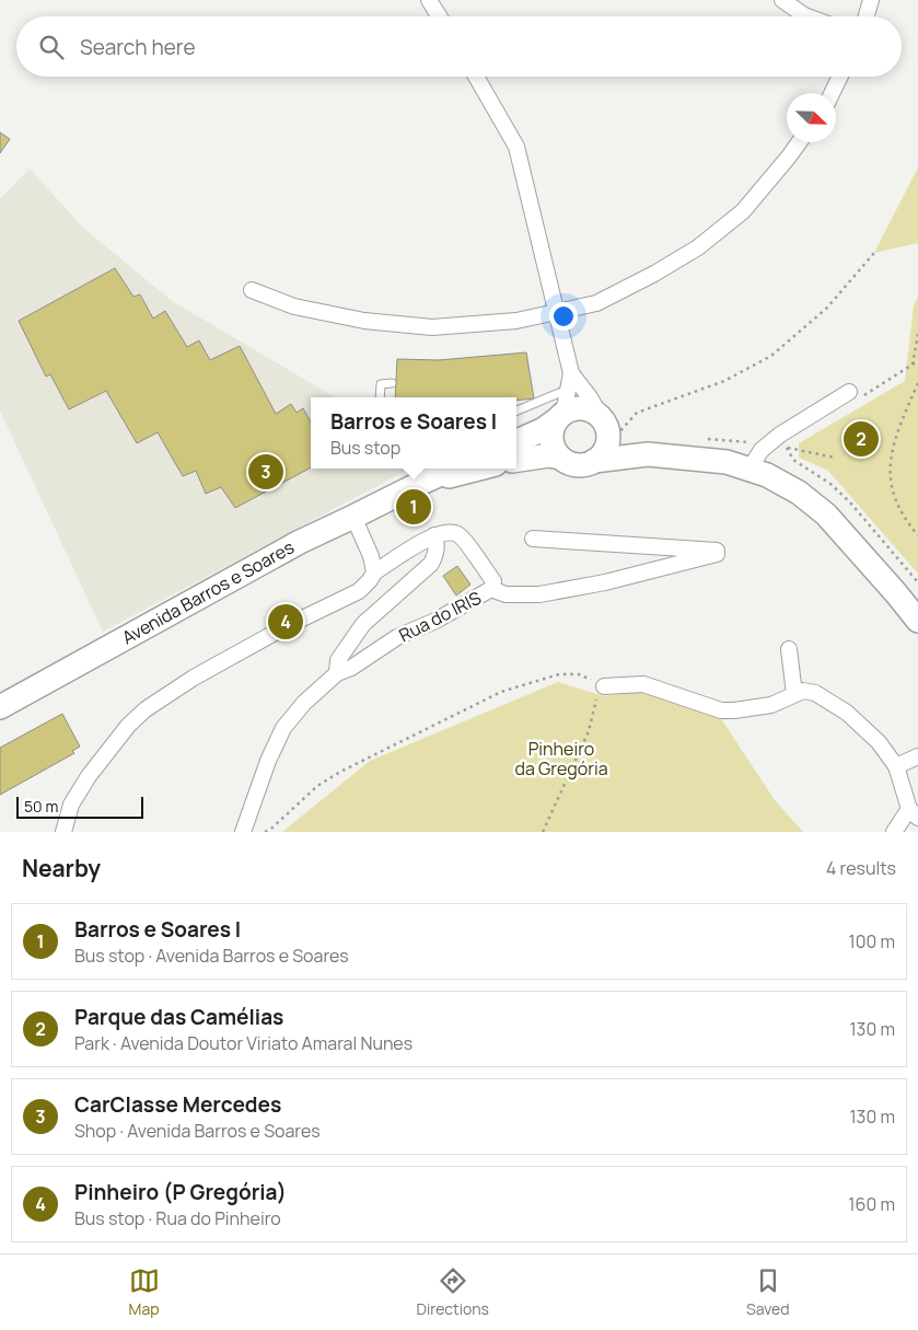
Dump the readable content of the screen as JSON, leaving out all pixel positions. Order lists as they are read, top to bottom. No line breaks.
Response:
{"streets":{"main road":["Avenida Barros e Soares"],"street":["Rua do IRIS"]},"parks":["Pinheiro da Gregória"],"scale_bar":"50 m","north":"bottom right","page":{"search":"Search here","popup":["Barros e Soares I","Bus stop"],"pins":["2","3","1","4"],"scale":"50 m","heading":["Nearby","4 results"],"list":[{"mark":"1","name":"Barros e Soares I","note":"Bus stop · Avenida Barros e Soares","value":"100 m"},{"mark":"2","name":"Parque das Camélias","note":"Park · Avenida Doutor Viriato Amaral Nunes","value":"130 m"},{"mark":"3","name":"CarClasse Mercedes","note":"Shop · Avenida Barros e Soares","value":"130 m"},{"mark":"4","name":"Pinheiro (P Gregória)","note":"Bus stop · Rua do Pinheiro","value":"160 m"}],"nav":["Map","Directions","Saved"]}}
